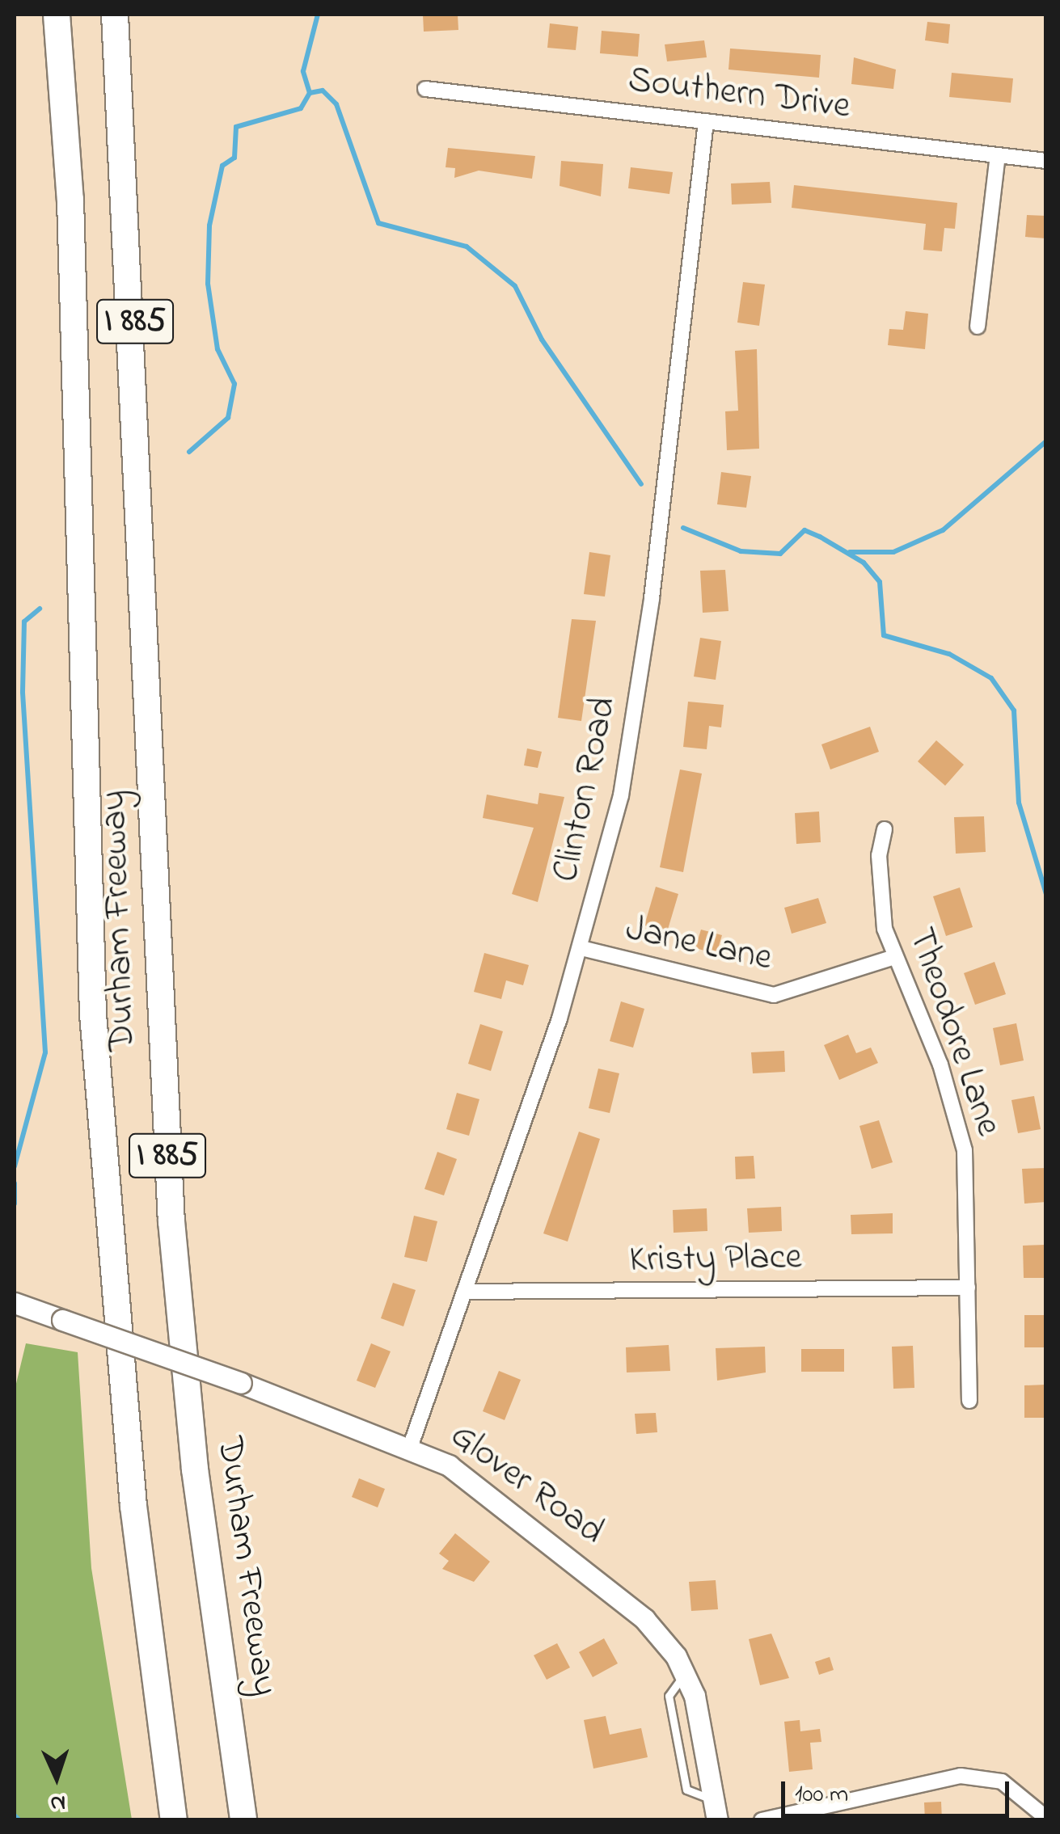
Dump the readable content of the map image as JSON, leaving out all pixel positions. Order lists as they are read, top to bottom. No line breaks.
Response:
{"streets":{"highway":["I 885","Durham Freeway"],"street":["Southern Drive","Clinton Road","Jane Lane","Theodore Lane","Kristy Place","Glover Road"]},"crossings":[["Southern Drive","Clinton Road"],["Clinton Road","Jane Lane"],["Clinton Road","Kristy Place"],["Clinton Road","Glover Road"],["Jane Lane","Theodore Lane"],["Theodore Lane","Kristy Place"]],"scale_bar":"100 m","north":"bottom"}
